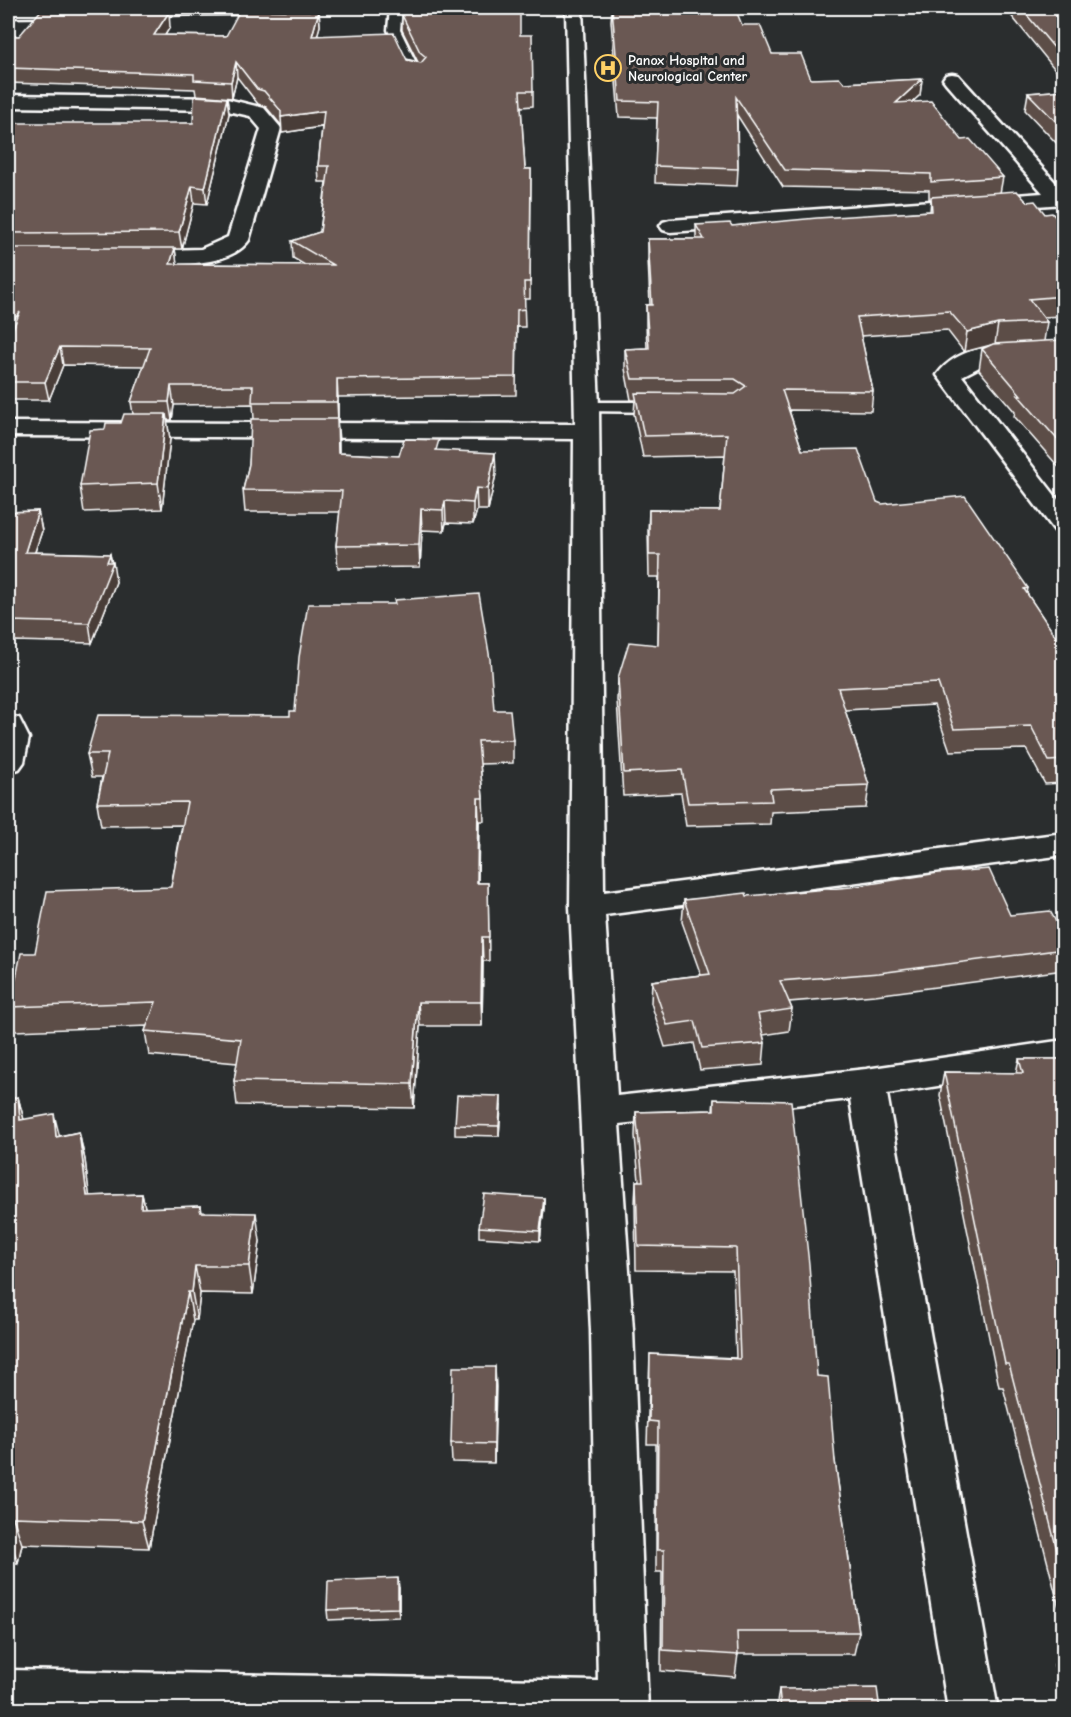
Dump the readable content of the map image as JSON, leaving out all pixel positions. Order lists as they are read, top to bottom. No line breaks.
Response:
{"places":{"hospital":["Panox Hospital and Neurological Center"]}}
